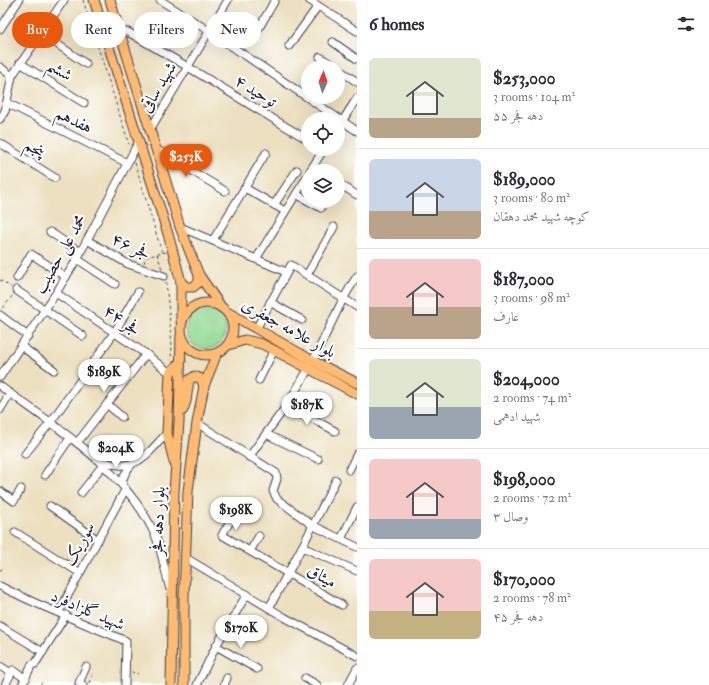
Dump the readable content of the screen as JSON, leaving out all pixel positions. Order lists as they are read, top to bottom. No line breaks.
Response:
{"streets":{"main road":["بلوار علامه جعفری","بلوار دهه فجر"],"street":["ششم","شهید ساقی","توحید ۴","هفدهم","پنجم","فجر ۴۶","محمد علی حصیب","فجر ۴۴","سوریک","میثاق","شهید گلزادفرد"]},"crossings":[["شهید ساقی","توحید ۴"],["هفدهم","محمد علی حصیب"],["فجر ۴۶","محمد علی حصیب"],["محمد علی حصیب","فجر ۴۴"],["بلوار علامه جعفری","بلوار دهه فجر"],["سوریک","شهید گلزادفرد"]],"north":"top","page":{"heading":"6 homes","chip":["Buy","Rent","Filters","New"],"list":[{"name":"$253,000","note":"3 rooms · 104 m² · دهه فجر ۵۵"},{"name":"$189,000","note":"3 rooms · 80 m² · کوچه شهید محمد دهقان"},{"name":"$187,000","note":"3 rooms · 98 m² · عارف"},{"name":"$204,000","note":"2 rooms · 74 m² · شهید ادهمی"},{"name":"$198,000","note":"2 rooms · 72 m² · وصال ۳"},{"name":"$170,000","note":"2 rooms · 78 m² · دهه فجر ۴۵"}],"price":["$253K","$189K","$187K","$204K","$198K","$170K"]}}
